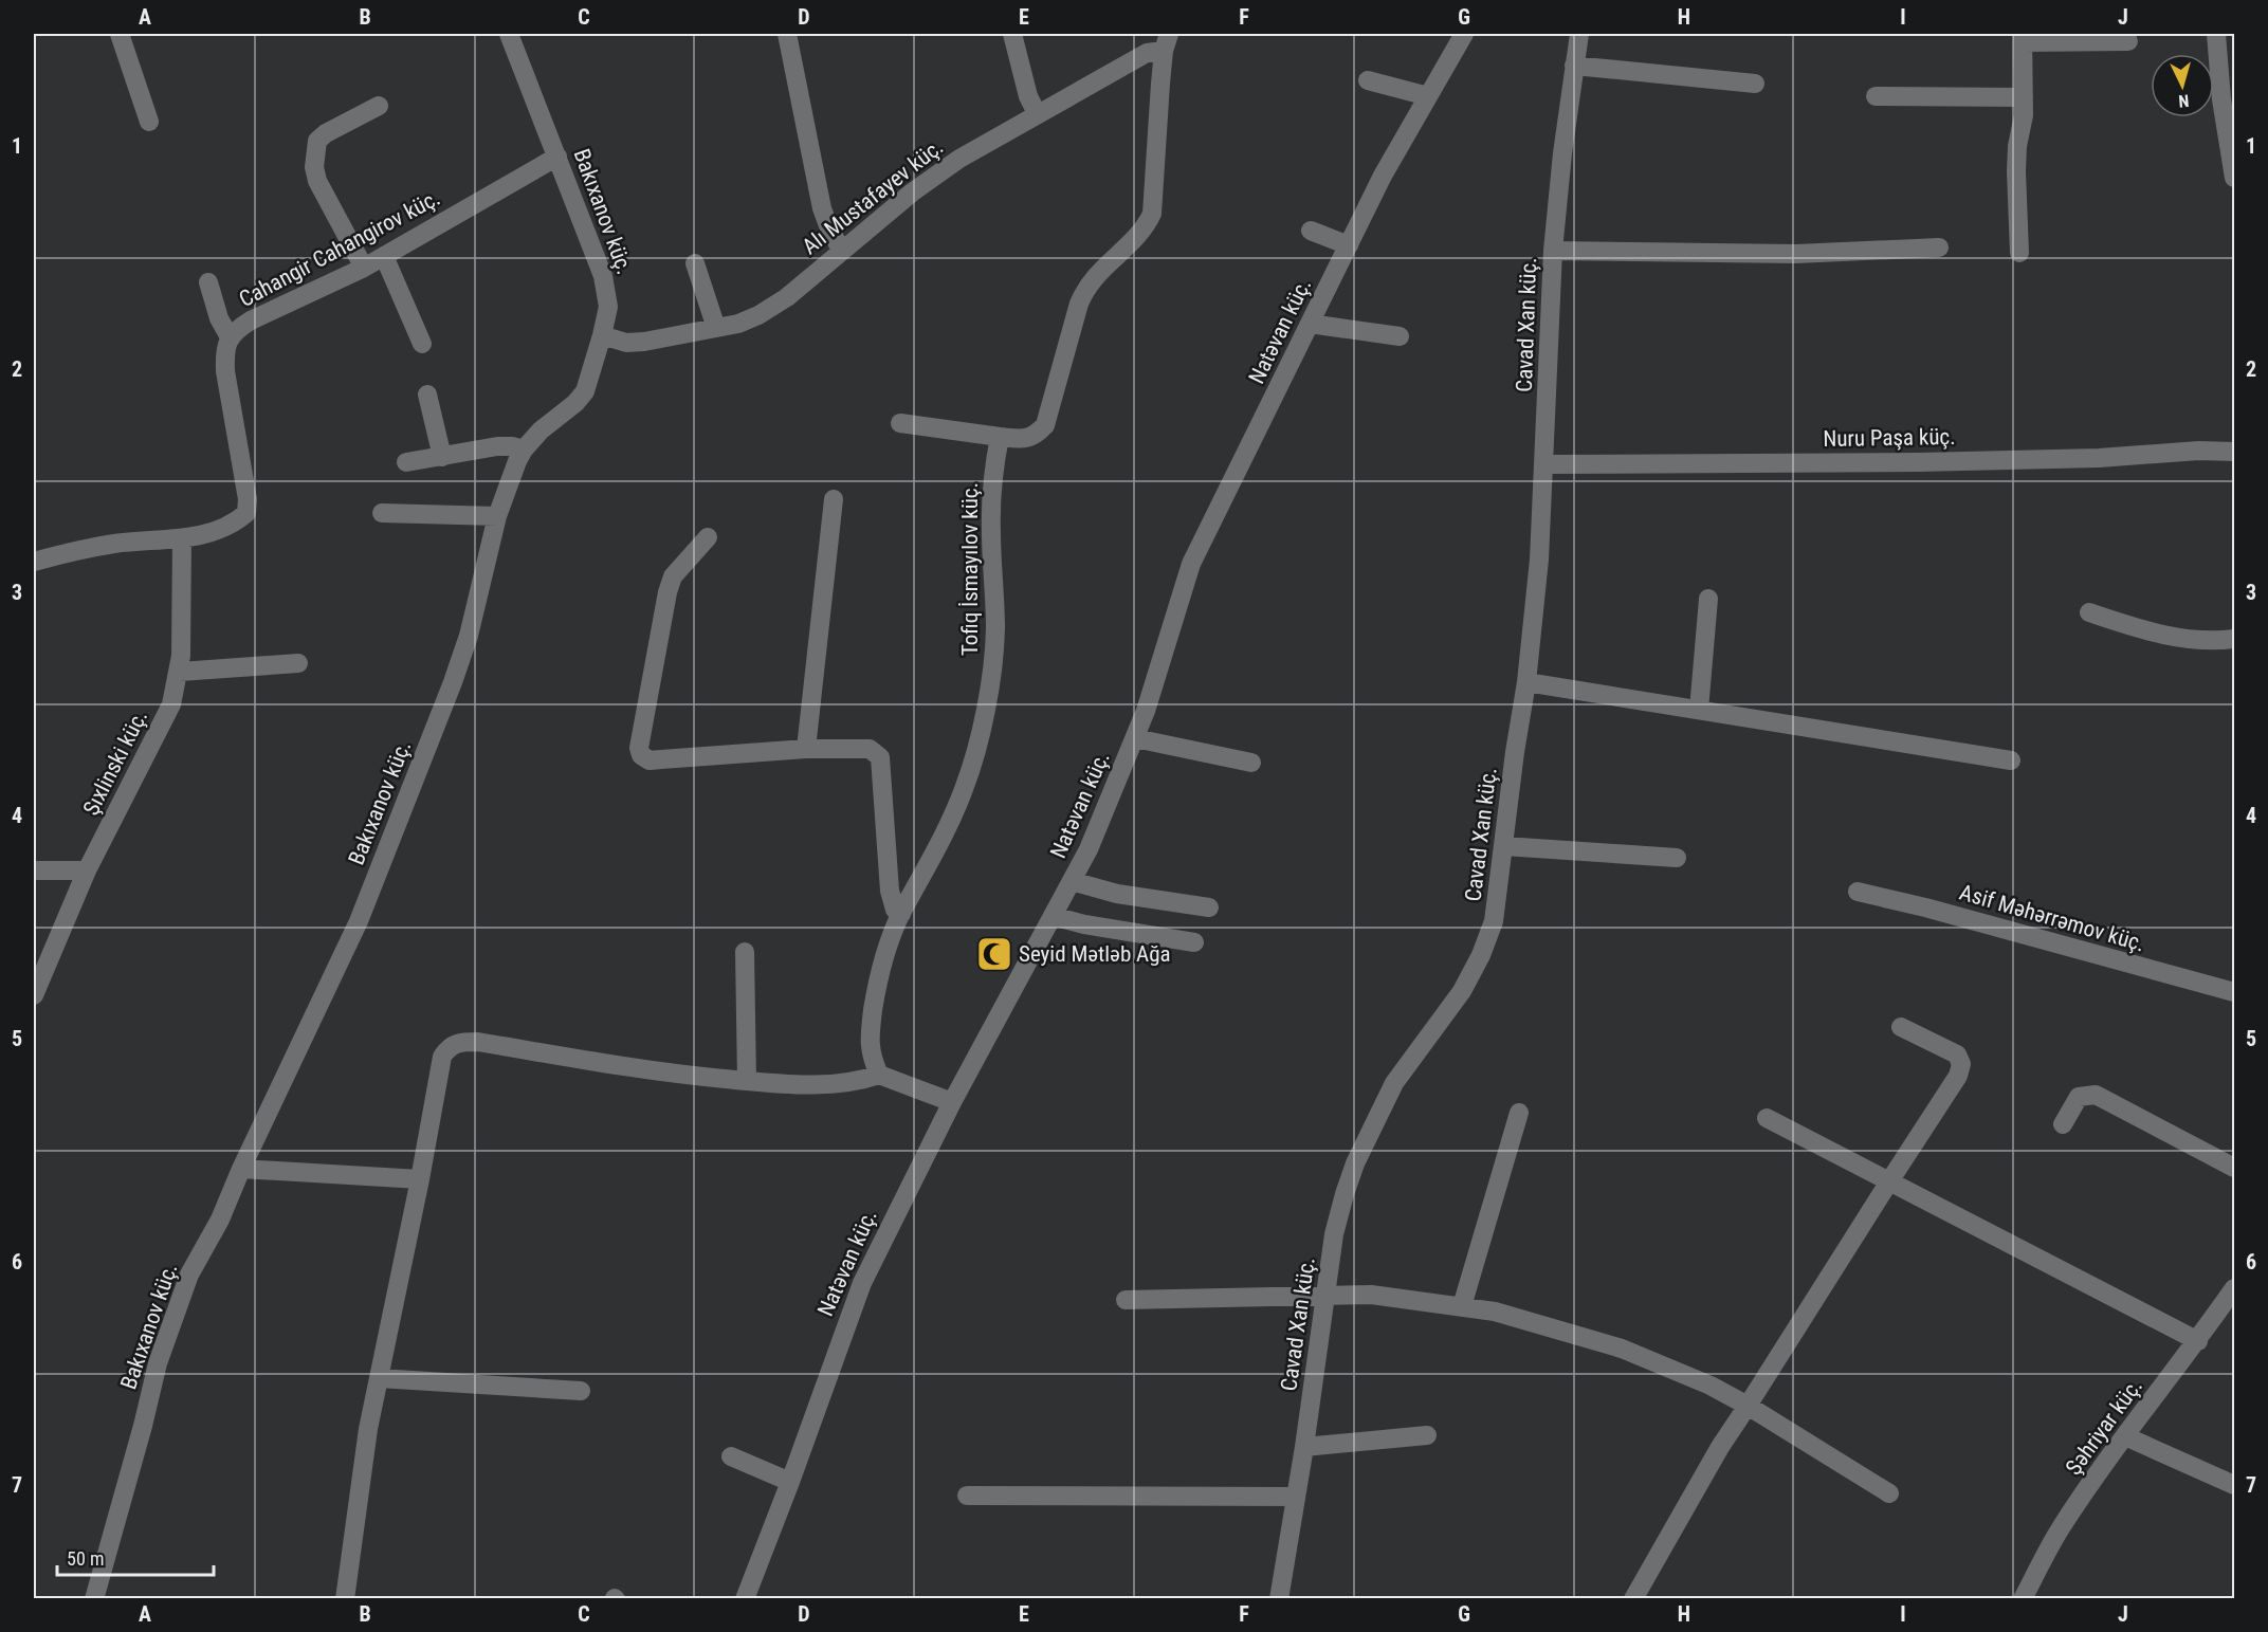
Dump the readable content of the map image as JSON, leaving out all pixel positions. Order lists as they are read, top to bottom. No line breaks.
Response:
{"streets":{"street":["Alı Mustafayev küç.","Bakıxanov küç.","Cahangir Cahangirov küç.","Cavad Xan küç.","Natəvan küç.","Nuru Paşa küç.","Tofiq İsmayılov küç.","Şıxlinski küç.","Asif Məhərrəmov küç.","Şəhriyar küç."]},"crossings":[["Alı Mustafayev küç.","Bakıxanov küç."],["Bakıxanov küç.","Cahangir Cahangirov küç."],["Cahangir Cahangirov küç.","Şıxlinski küç."],["Cavad Xan küç.","Nuru Paşa küç."]],"places":{"mosque":["Seyid Mətləb Ağa"]},"scale_bar":"50 m","north":"bottom","grid":{"columns":["A","B","C","D","E","F","G","H","I","J"],"rows":["1","2","3","4","5","6","7"]}}
